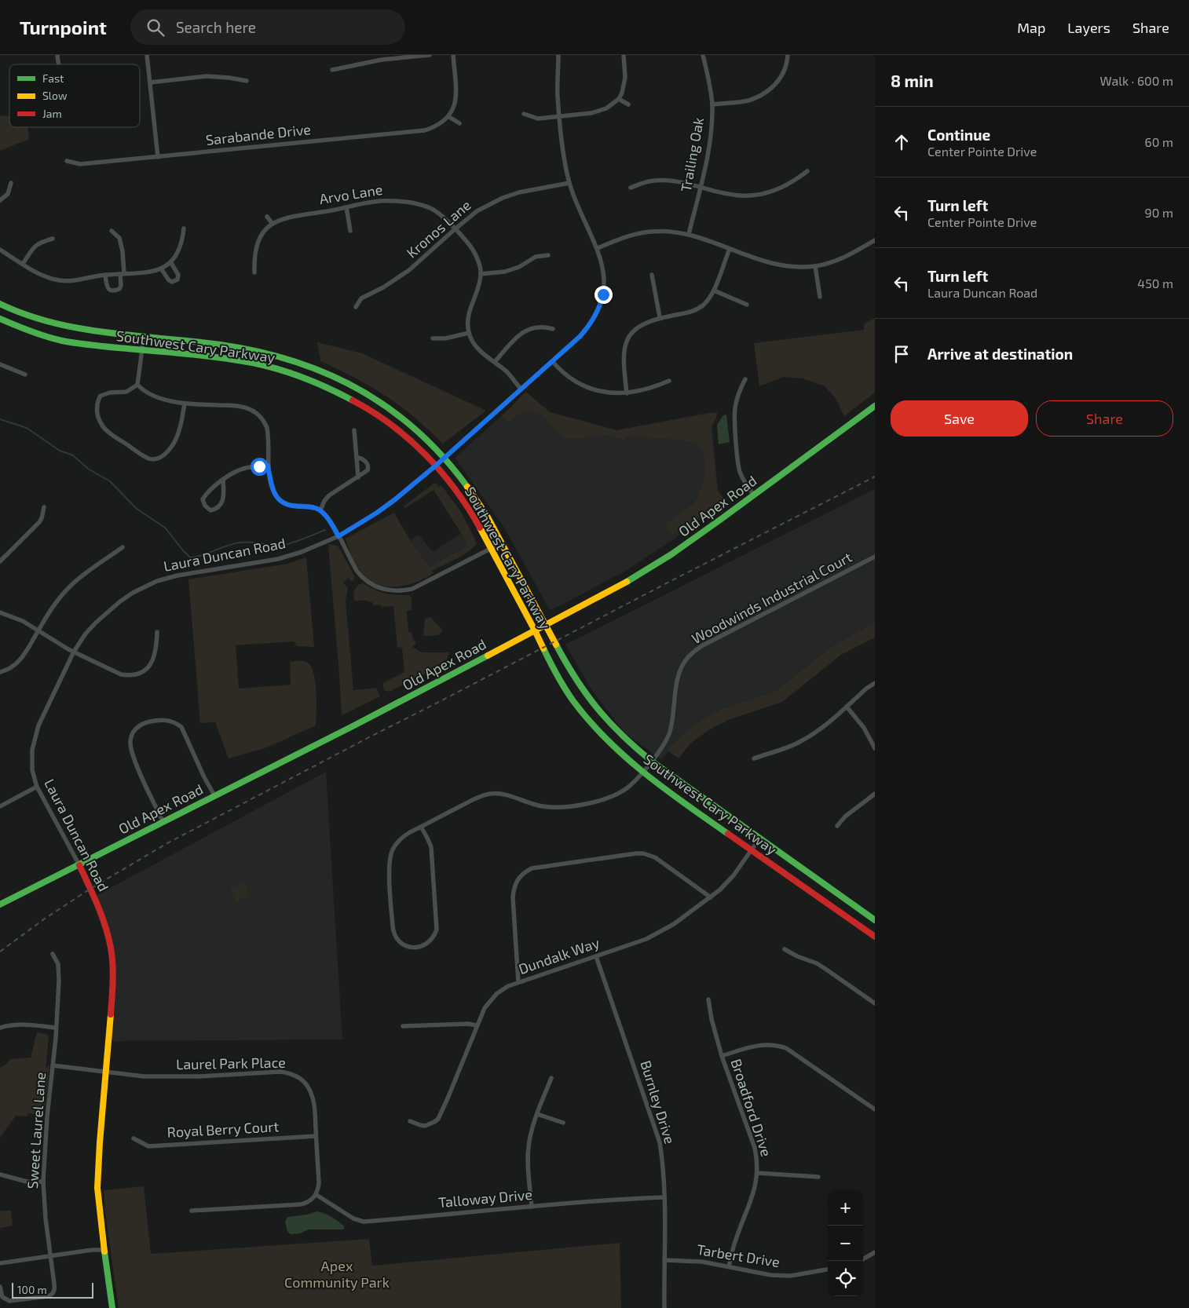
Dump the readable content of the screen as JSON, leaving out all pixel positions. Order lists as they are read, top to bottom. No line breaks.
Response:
{"streets":{"main road":["Southwest Cary Parkway","Old Apex Road","Laura Duncan Road"],"street":["Sarabande Drive","Trailing Oak","Arvo Lane","Kronos Lane","Woodwinds Industrial Court","Dundalk Way","Laurel Park Place","Burnley Drive","Broadford Drive","Royal Berry Court","Sweet Laurel Lane","Talloway Drive","Tarbert Drive"]},"crossings":[["Arvo Lane","Kronos Lane"],["Kronos Lane","Laura Duncan Road"],["Southwest Cary Parkway","Old Apex Road"],["Southwest Cary Parkway","Laura Duncan Road"],["Southwest Cary Parkway","Woodwinds Industrial Court"],["Southwest Cary Parkway","Dundalk Way"],["Old Apex Road","Laura Duncan Road"],["Laura Duncan Road","Laurel Park Place"],["Dundalk Way","Burnley Drive"],["Laurel Park Place","Royal Berry Court"],["Laurel Park Place","Sweet Laurel Lane"],["Laurel Park Place","Talloway Drive"],["Burnley Drive","Talloway Drive"],["Burnley Drive","Tarbert Drive"],["Broadford Drive","Tarbert Drive"]],"parks":["Apex Community Park"],"legend":["Fast","Slow","Jam"],"scale_bar":"100 m","page":{"header":"Turnpoint","search":"Search here","nav":["Map","Layers","Share"],"heading":["8 min","Walk · 600 m"],"list":[["Continue","Center Pointe Drive","60 m"],["Turn left","Center Pointe Drive","90 m"],["Turn left","Laura Duncan Road","450 m"],"Arrive at destination"],"buttons":["Save","Share"],"map_buttons":["+","−"],"scale":"100 m"}}
